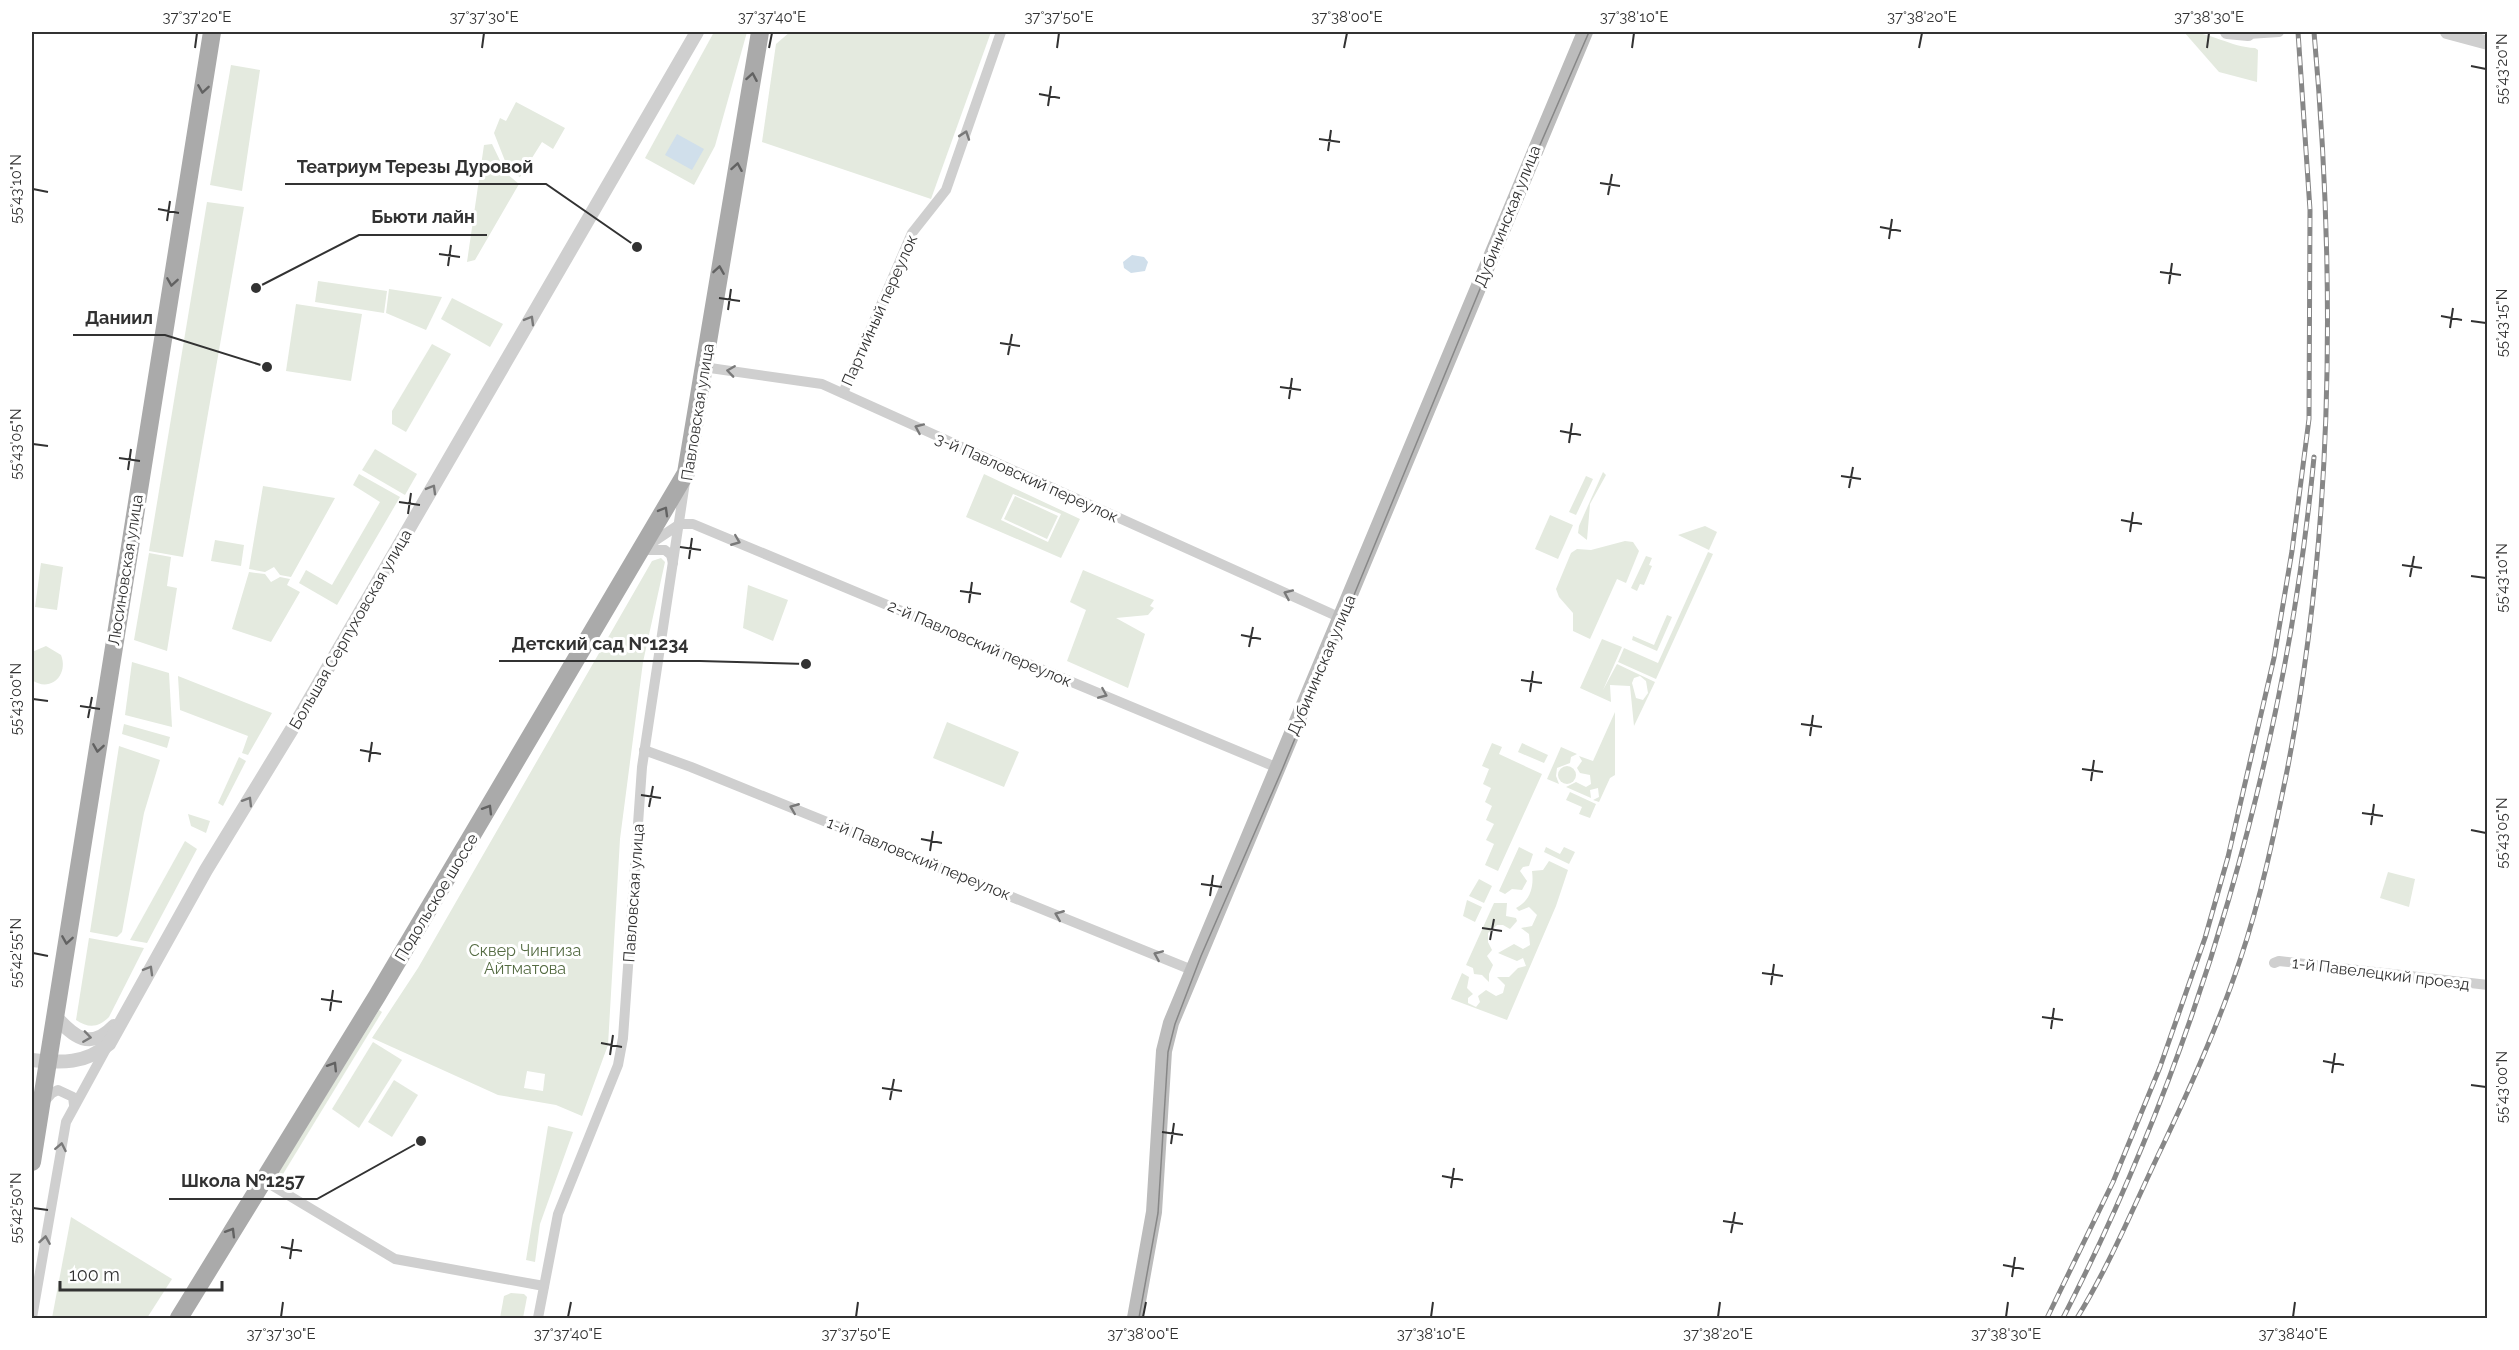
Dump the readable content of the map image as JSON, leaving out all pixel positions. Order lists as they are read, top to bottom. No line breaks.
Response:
{"streets":{"main road":["Дубининская улица","Павловская улица","Люсиновская улица","Подольское шоссе"],"street":["Партийный переулок","3-й Павловский переулок","Большая Серпуховская улица","2-й Павловский переулок","1-й Павловский переулок","1-й Павелецкий проезд"]},"crossings":[["Дубининская улица","3-й Павловский переулок"],["Дубининская улица","2-й Павловский переулок"],["Дубининская улица","1-й Павловский переулок"],["Партийный переулок","3-й Павловский переулок"],["Павловская улица","3-й Павловский переулок"],["Павловская улица","2-й Павловский переулок"],["Павловская улица","1-й Павловский переулок"],["Павловская улица","Подольское шоссе"]],"one_way":["Партийный переулок","3-й Павловский переулок","Люсиновская улица","Большая Серпуховская улица","2-й Павловский переулок","1-й Павловский переулок","Подольское шоссе"],"parks":["Сквер Чингиза Айтматова"],"places":["Театриум Терезы Дуровой","Бьюти лайн","Даниил","Детский сад №1234","Школа №1257"],"scale_bar":"100 m","coordinates":["37°37'20\"E","37°37'30\"E","37°37'40\"E","37°37'50\"E","37°38'00\"E","37°38'10\"E","37°38'20\"E","37°38'30\"E","55°43'20\"N","55°43'10\"N","55°43'15\"N","55°43'05\"N","55°43'00\"N","55°42'55\"N","55°42'50\"N","37°38'40\"E"]}
